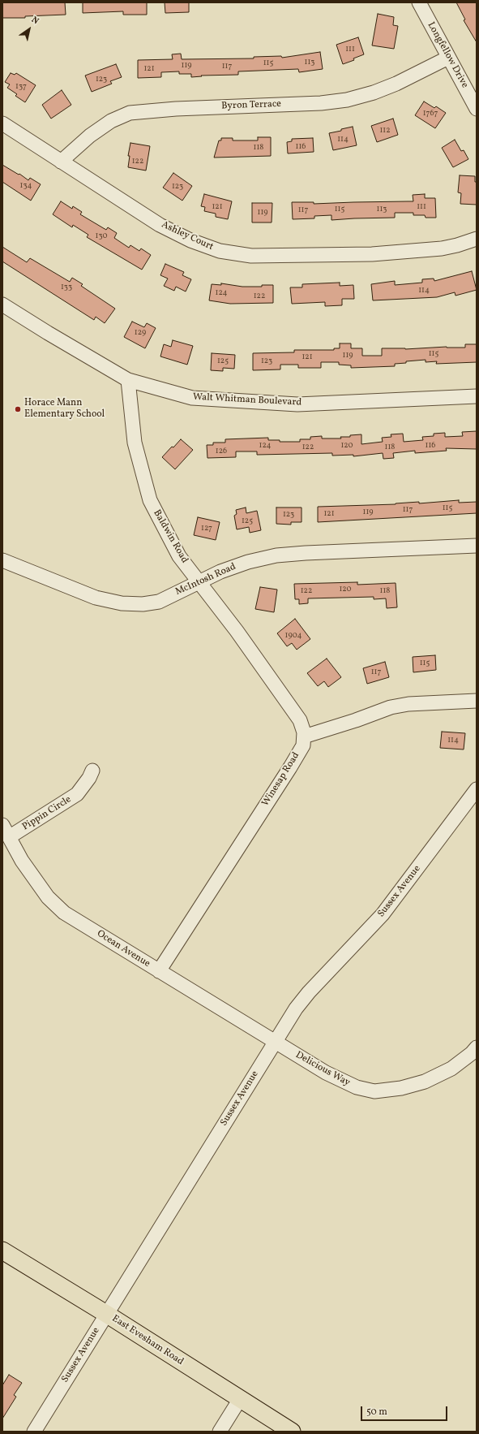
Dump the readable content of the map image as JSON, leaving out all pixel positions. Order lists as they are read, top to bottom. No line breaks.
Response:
{"streets":{"main road":["East Evesham Road"],"street":["Longfellow Drive","Byron Terrace","Ashley Court","Walt Whitman Boulevard","Baldwin Road","McIntosh Road","Winesap Road","Pippin Circle","Sussex Avenue","Ocean Avenue","Delicious Way"]},"crossings":[["Longfellow Drive","Byron Terrace"],["Byron Terrace","Ashley Court"],["Walt Whitman Boulevard","Baldwin Road"],["Baldwin Road","McIntosh Road"],["Baldwin Road","Winesap Road"],["Winesap Road","Ocean Avenue"],["Pippin Circle","Ocean Avenue"],["Sussex Avenue","Ocean Avenue"],["Sussex Avenue","Delicious Way"],["Sussex Avenue","East Evesham Road"],["Ocean Avenue","Delicious Way"]],"places":["Horace Mann Elementary School"],"house_numbers":["111","113","115","119","117","121","123","137","1767","112","114","116","118","122","134","123","121","111","115","113","117","119","130","133","114","124","122","129","115","119","121","125","123","124","120","116","122","118","126","115","117","119","121","123","125","127","120","122","118","1904","115","117","114"],"scale_bar":"50 m","north":"top right"}
